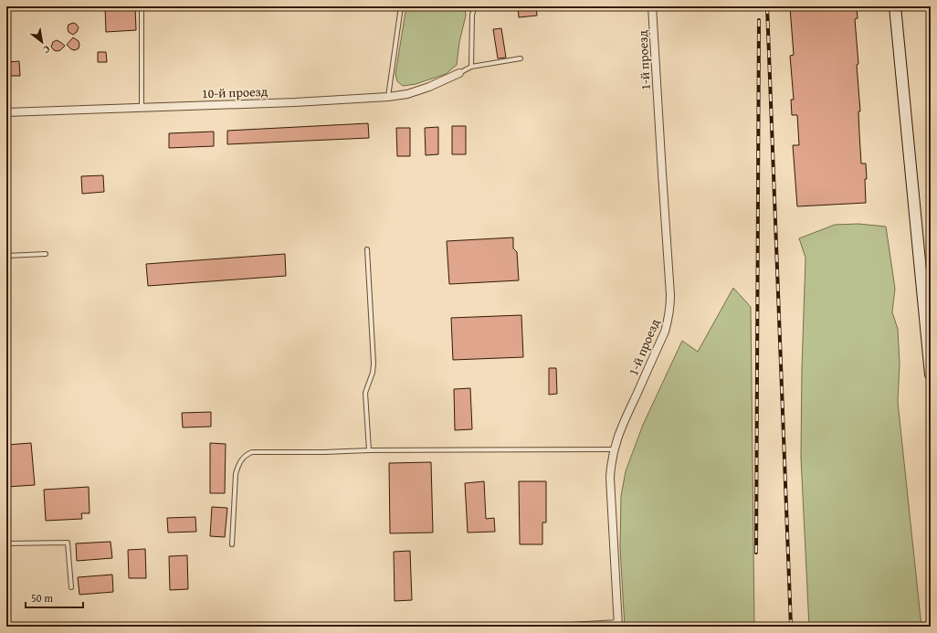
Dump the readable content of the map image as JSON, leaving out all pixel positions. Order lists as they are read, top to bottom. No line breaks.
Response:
{"streets":{"street":["1-й проезд","10-й проезд"]},"scale_bar":"50 m","north":"bottom right"}
